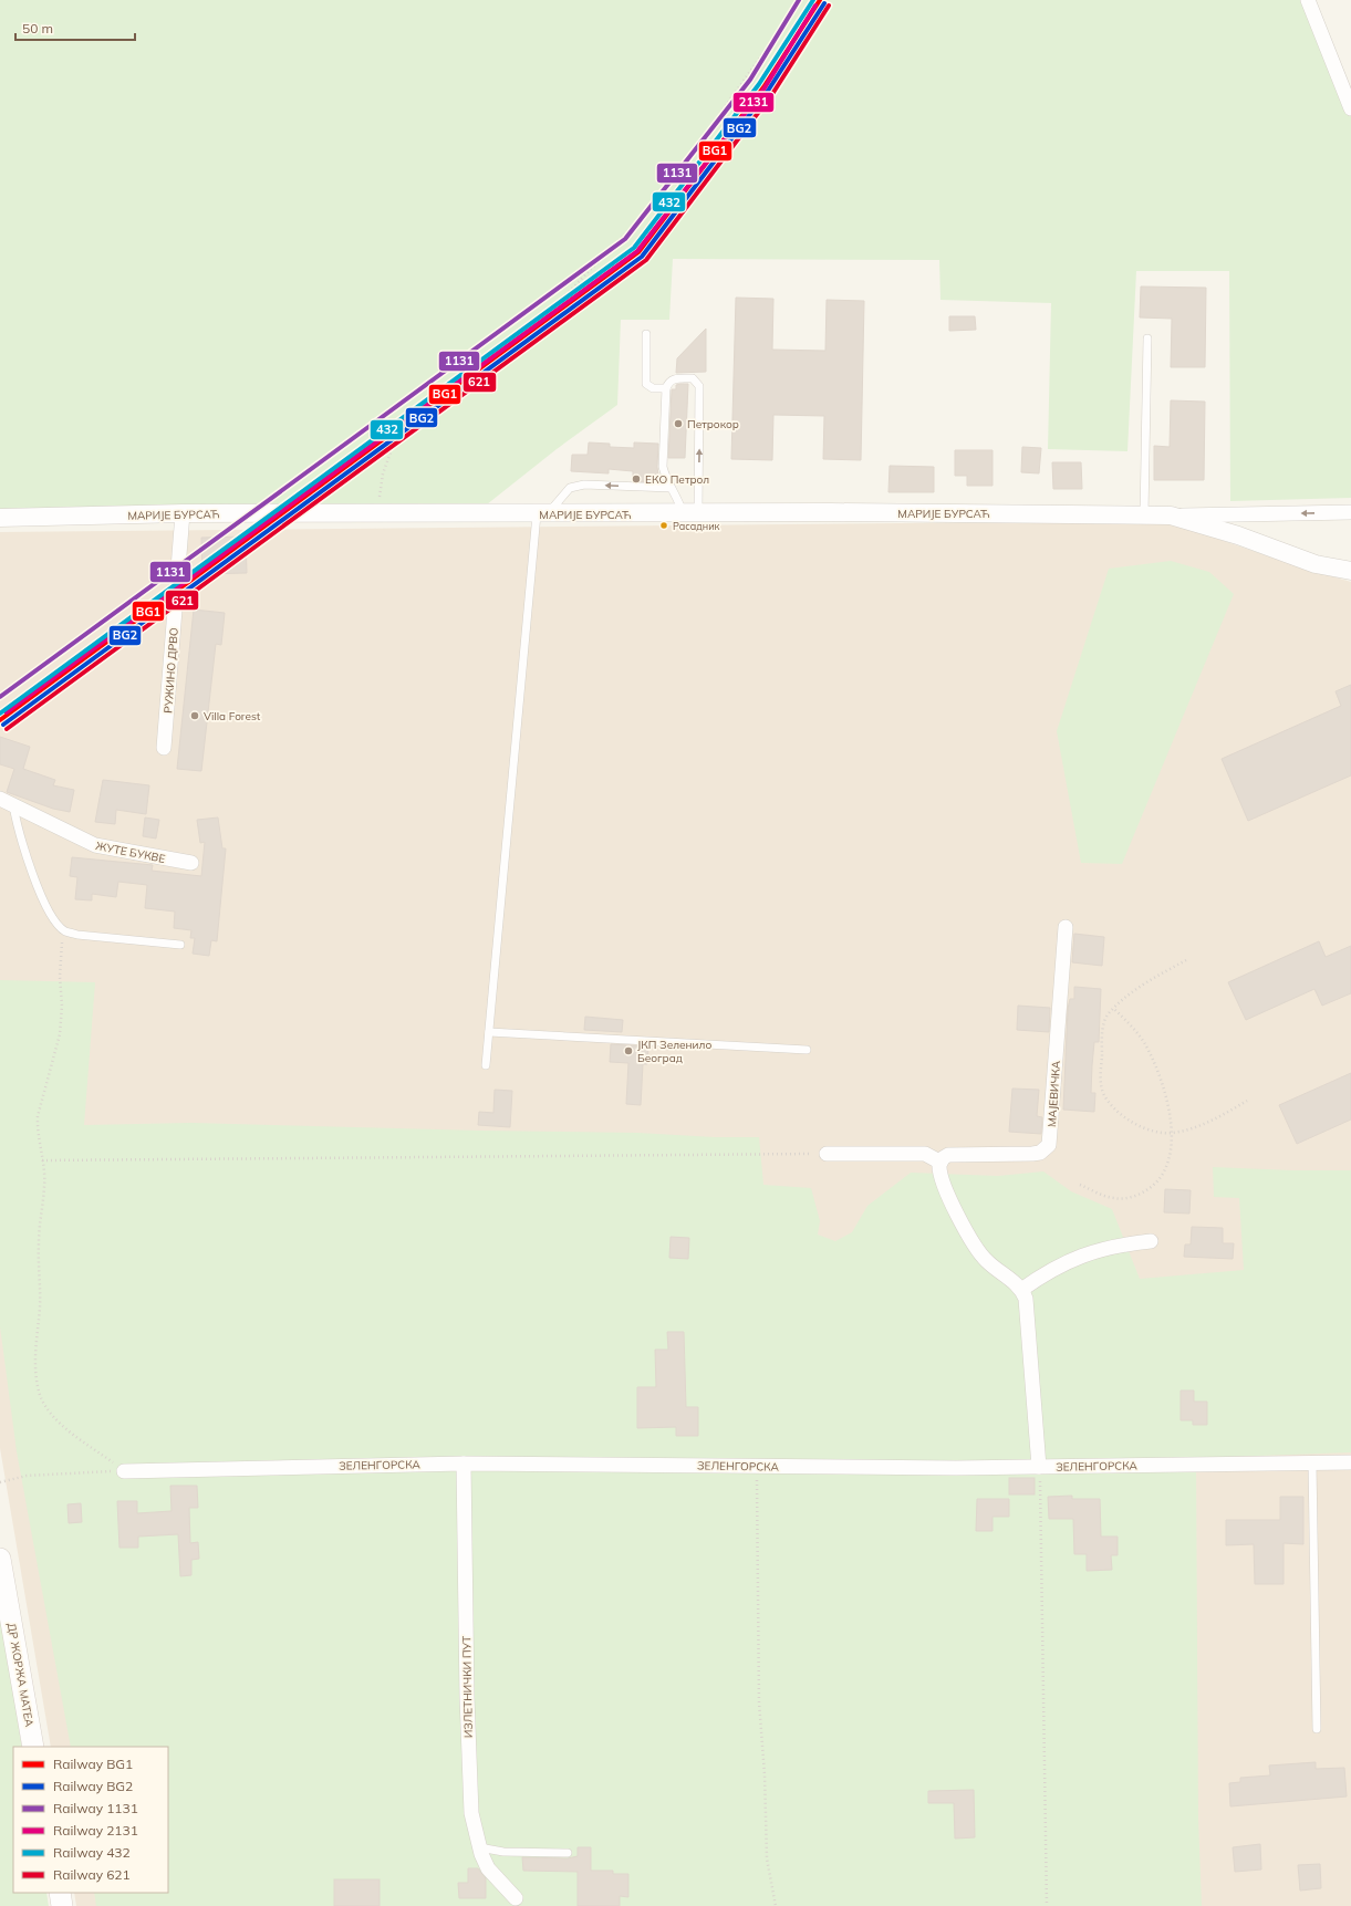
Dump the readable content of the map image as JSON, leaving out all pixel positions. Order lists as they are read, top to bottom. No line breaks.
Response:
{"streets":{"main road":["ДР ЖОРЖА МАТЕА"],"street":["МАРИЈЕ БУРСАЋ","РУЖИНО ДРВО","ЖУТЕ БУКВЕ","МАЈЕВИЧКА","ЗЕЛЕНГОРСКА","ИЗЛЕТНИЧКИ ПУТ"]},"crossings":[["МАРИЈЕ БУРСАЋ","РУЖИНО ДРВО"],["ЗЕЛЕНГОРСКА","ИЗЛЕТНИЧКИ ПУТ"]],"places":["Петрокор","ЕКО Петрол","Расадник","Villa Forest","ЈКП Зеленило Београд"],"lines":["rail line BG1","rail line 1131","rail line 432","rail line BG2","rail line 2131","rail line 621"],"legend":["Railway BG1","Railway BG2","Railway 1131","Railway 2131","Railway 432","Railway 621"],"scale_bar":"50 m"}
